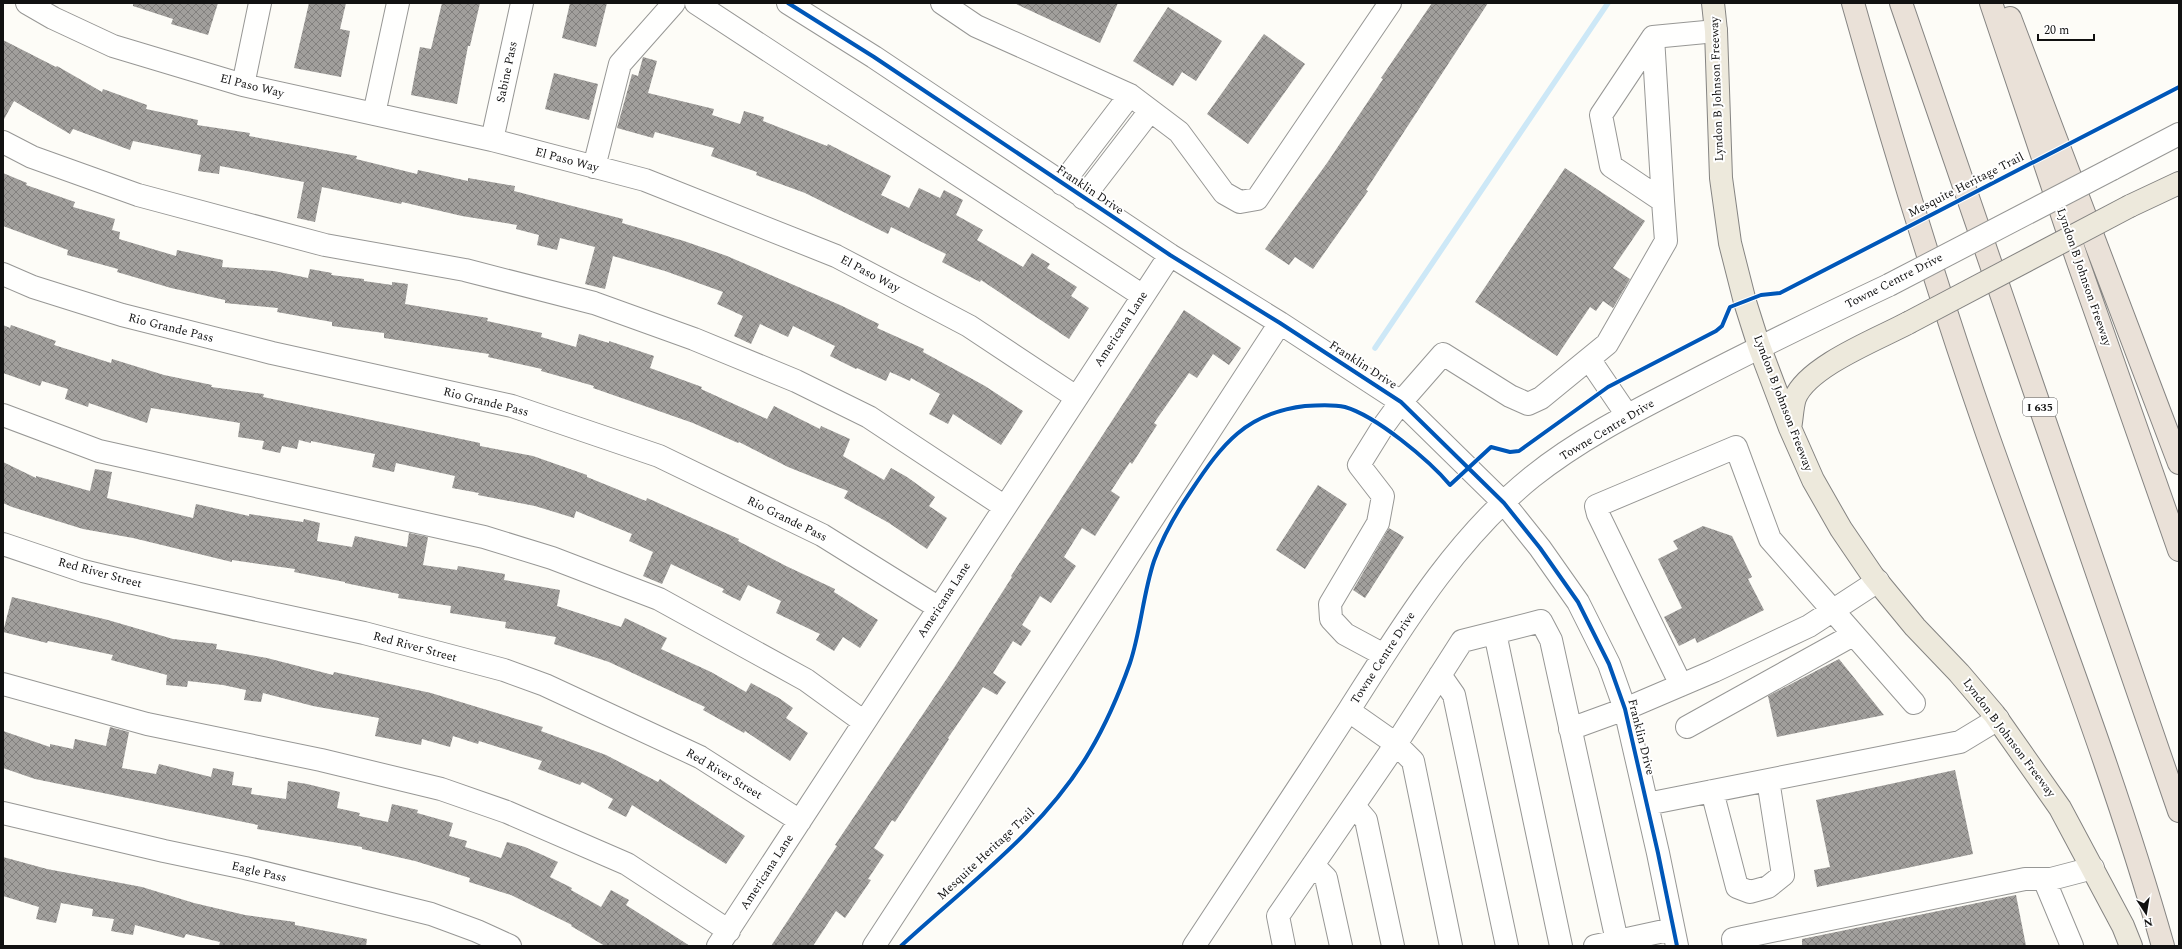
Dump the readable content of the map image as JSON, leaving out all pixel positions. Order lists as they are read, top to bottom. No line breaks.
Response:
{"streets":{"highway":["Lyndon B Johnson Freeway","I 635"],"street":["Sabine Pass","El Paso Way","Franklin Drive","Towne Centre Drive","Rio Grande Pass","Americana Lane","Red River Street","Eagle Pass"],"cycle path":["Mesquite Heritage Trail"]},"crossings":[["Sabine Pass","El Paso Way"],["El Paso Way","Americana Lane"],["Lyndon B Johnson Freeway","Towne Centre Drive"],["Franklin Drive","Towne Centre Drive"],["Franklin Drive","Americana Lane"],["Rio Grande Pass","Americana Lane"],["Americana Lane","Red River Street"]],"scale_bar":"20 m","north":"bottom"}
